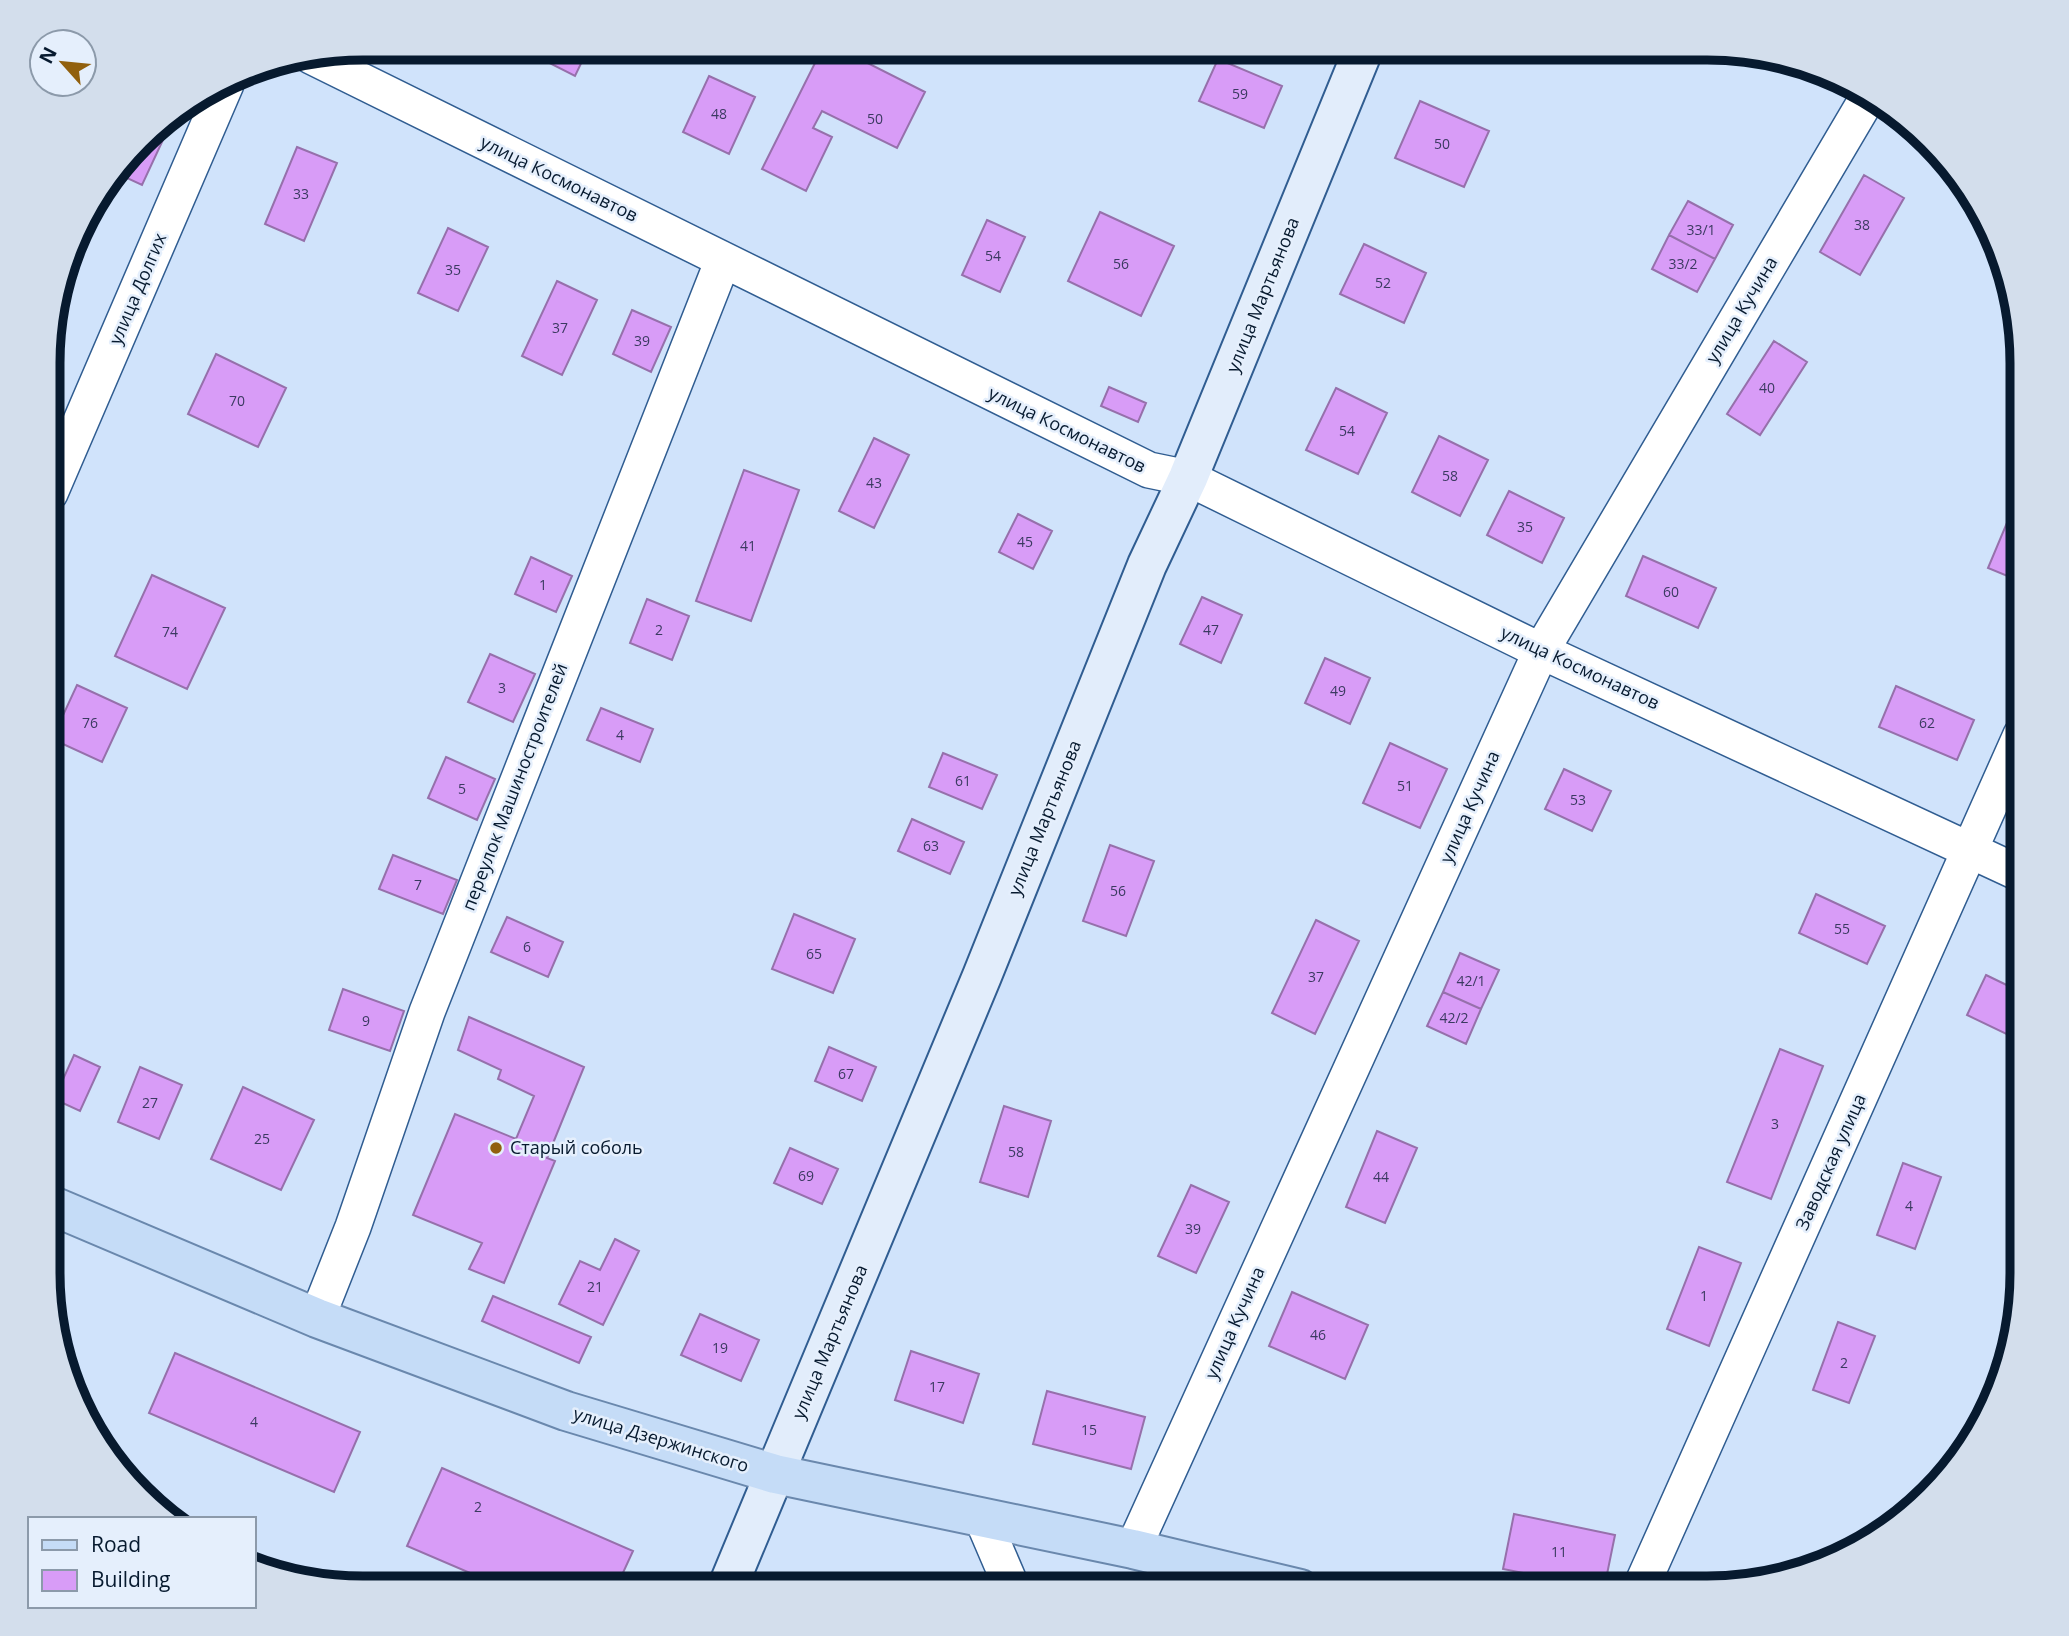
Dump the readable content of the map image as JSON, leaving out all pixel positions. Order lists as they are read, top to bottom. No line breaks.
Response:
{"streets":{"main road":["улица Мартьянова","улица Дзержинского"],"street":["улица Космонавтов","улица Долгих","улица Кучина","переулок Машиностроителей","Заводская улица"]},"crossings":[["улица Космонавтов","улица Мартьянова"],["улица Космонавтов","улица Кучина"],["улица Космонавтов","переулок Машиностроителей"],["улица Космонавтов","Заводская улица"],["улица Мартьянова","улица Дзержинского"],["улица Кучина","улица Дзержинского"],["переулок Машиностроителей","улица Дзержинского"]],"places":["Старый соболь"],"house_numbers":["59","48","50","50","33","38","33/1","54","56","33/2","35","52","37","39","40","70","54","58","43","35","45","41","1","60","2","47","74","3","49","76","62","4","61","51","5","53","63","7","56","55","6","65","37","42/1","42/2","9","67","27","3","25","58","69","44","4","39","21","1","46","19","2","17","4","15","2","11"],"legend":["Road","Building"],"north":"top left"}
